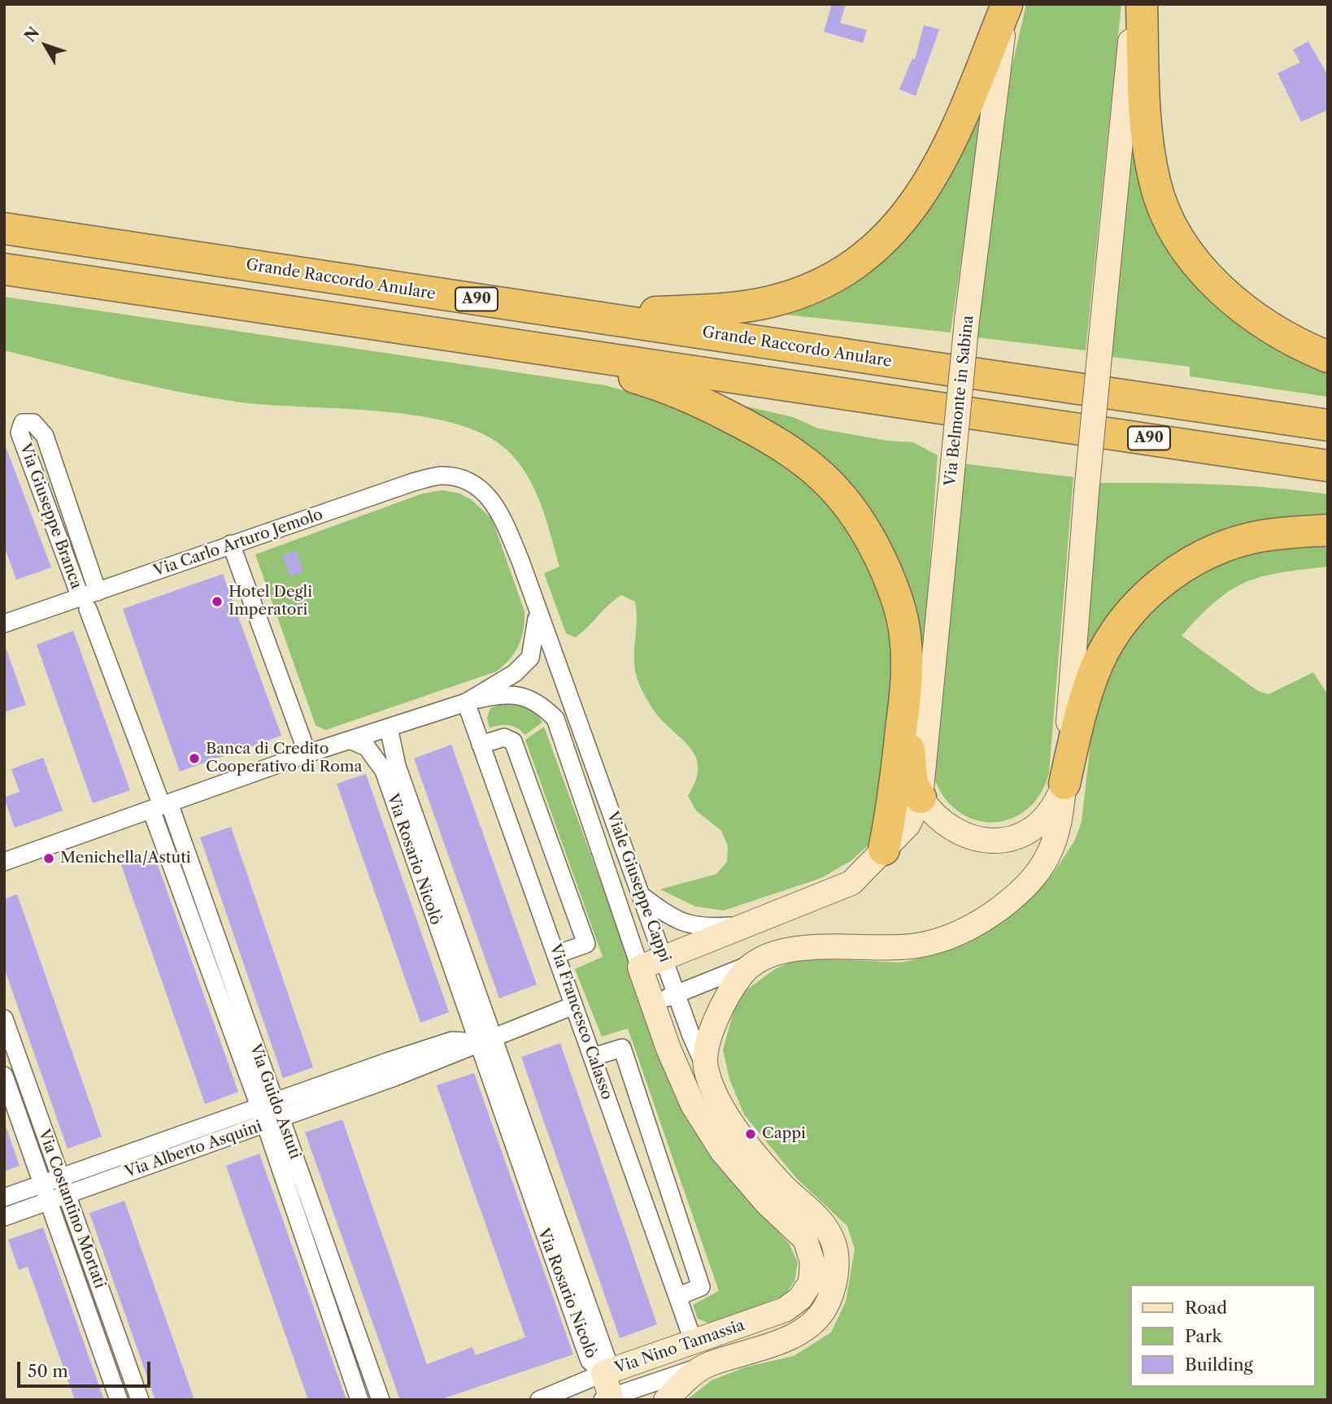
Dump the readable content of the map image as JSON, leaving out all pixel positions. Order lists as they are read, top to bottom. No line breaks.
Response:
{"streets":{"highway":["Grande Raccordo Anulare","A90"],"street":["Via Belmonte in Sabina","Via Giuseppe Branca","Via Carlo Arturo Jemolo","Via Rosario Nicolò","Viale Giuseppe Cappi","Via Francesco Calasso","Via Guido Astuti","Via Alberto Asquini","Via Costantino Mortati","Via Nino Tamassia"]},"crossings":[["Via Belmonte in Sabina","Viale Giuseppe Cappi"],["Via Giuseppe Branca","Via Carlo Arturo Jemolo"],["Via Giuseppe Branca","Via Guido Astuti"],["Via Carlo Arturo Jemolo","Viale Giuseppe Cappi"],["Via Carlo Arturo Jemolo","Via Guido Astuti"],["Via Rosario Nicolò","Via Alberto Asquini"],["Via Rosario Nicolò","Via Nino Tamassia"],["Viale Giuseppe Cappi","Via Francesco Calasso"],["Viale Giuseppe Cappi","Via Nino Tamassia"],["Via Francesco Calasso","Via Alberto Asquini"],["Via Francesco Calasso","Via Nino Tamassia"],["Via Guido Astuti","Via Alberto Asquini"],["Via Alberto Asquini","Via Costantino Mortati"]],"places":["Hotel Degli Imperatori","Banca di Credito Cooperativo di Roma","Menichella/Astuti","Cappi"],"legend":["Road","Park","Building"],"scale_bar":"50 m","north":"top left"}
